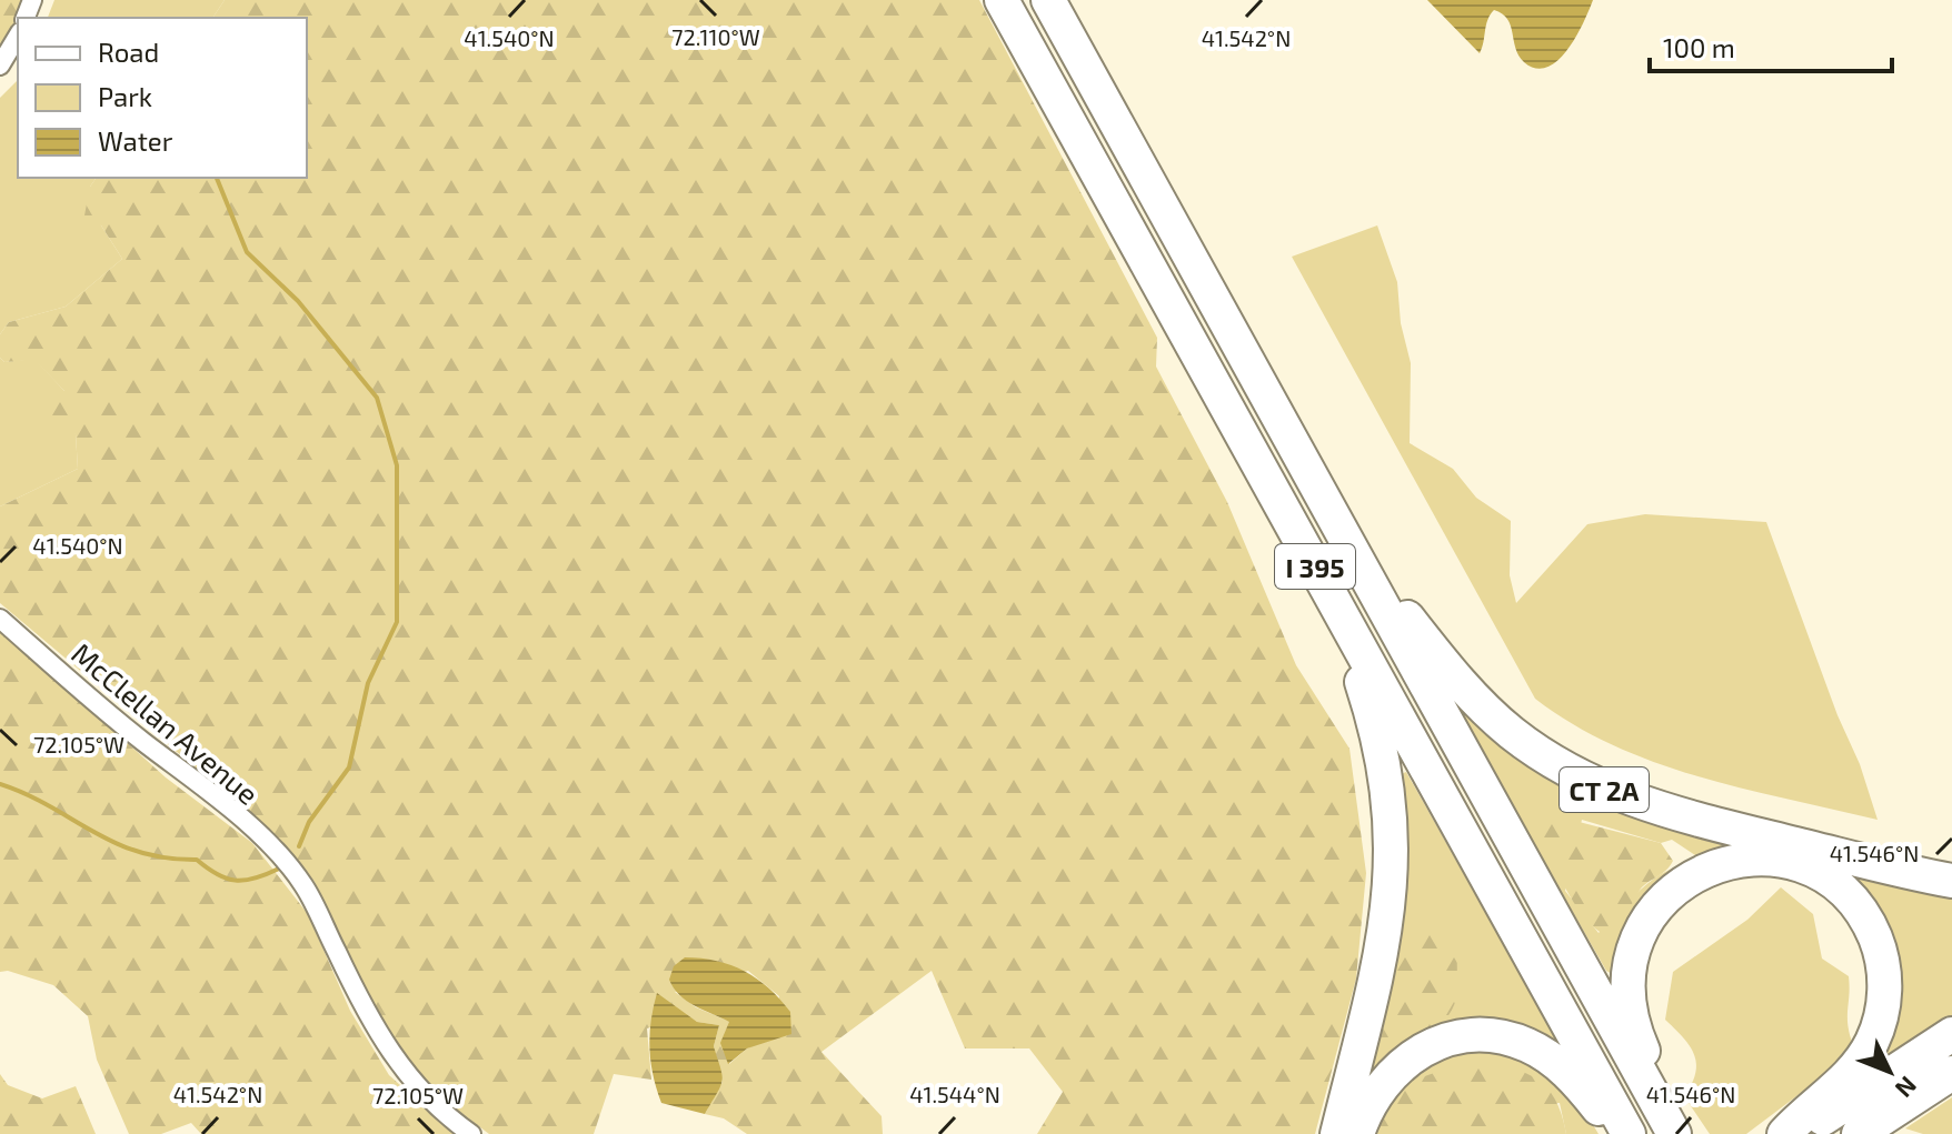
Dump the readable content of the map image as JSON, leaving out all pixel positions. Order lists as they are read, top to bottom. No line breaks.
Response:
{"streets":{"highway":["I 395","CT 2A"],"street":["McClellan Avenue"]},"crossings":[["I 395","CT 2A"]],"legend":["Road","Park","Water"],"scale_bar":"100 m","north":"bottom right","coordinates":["72.110°W","41.540°N","41.542°N","72.105°W","41.546°N","41.544°N"]}
